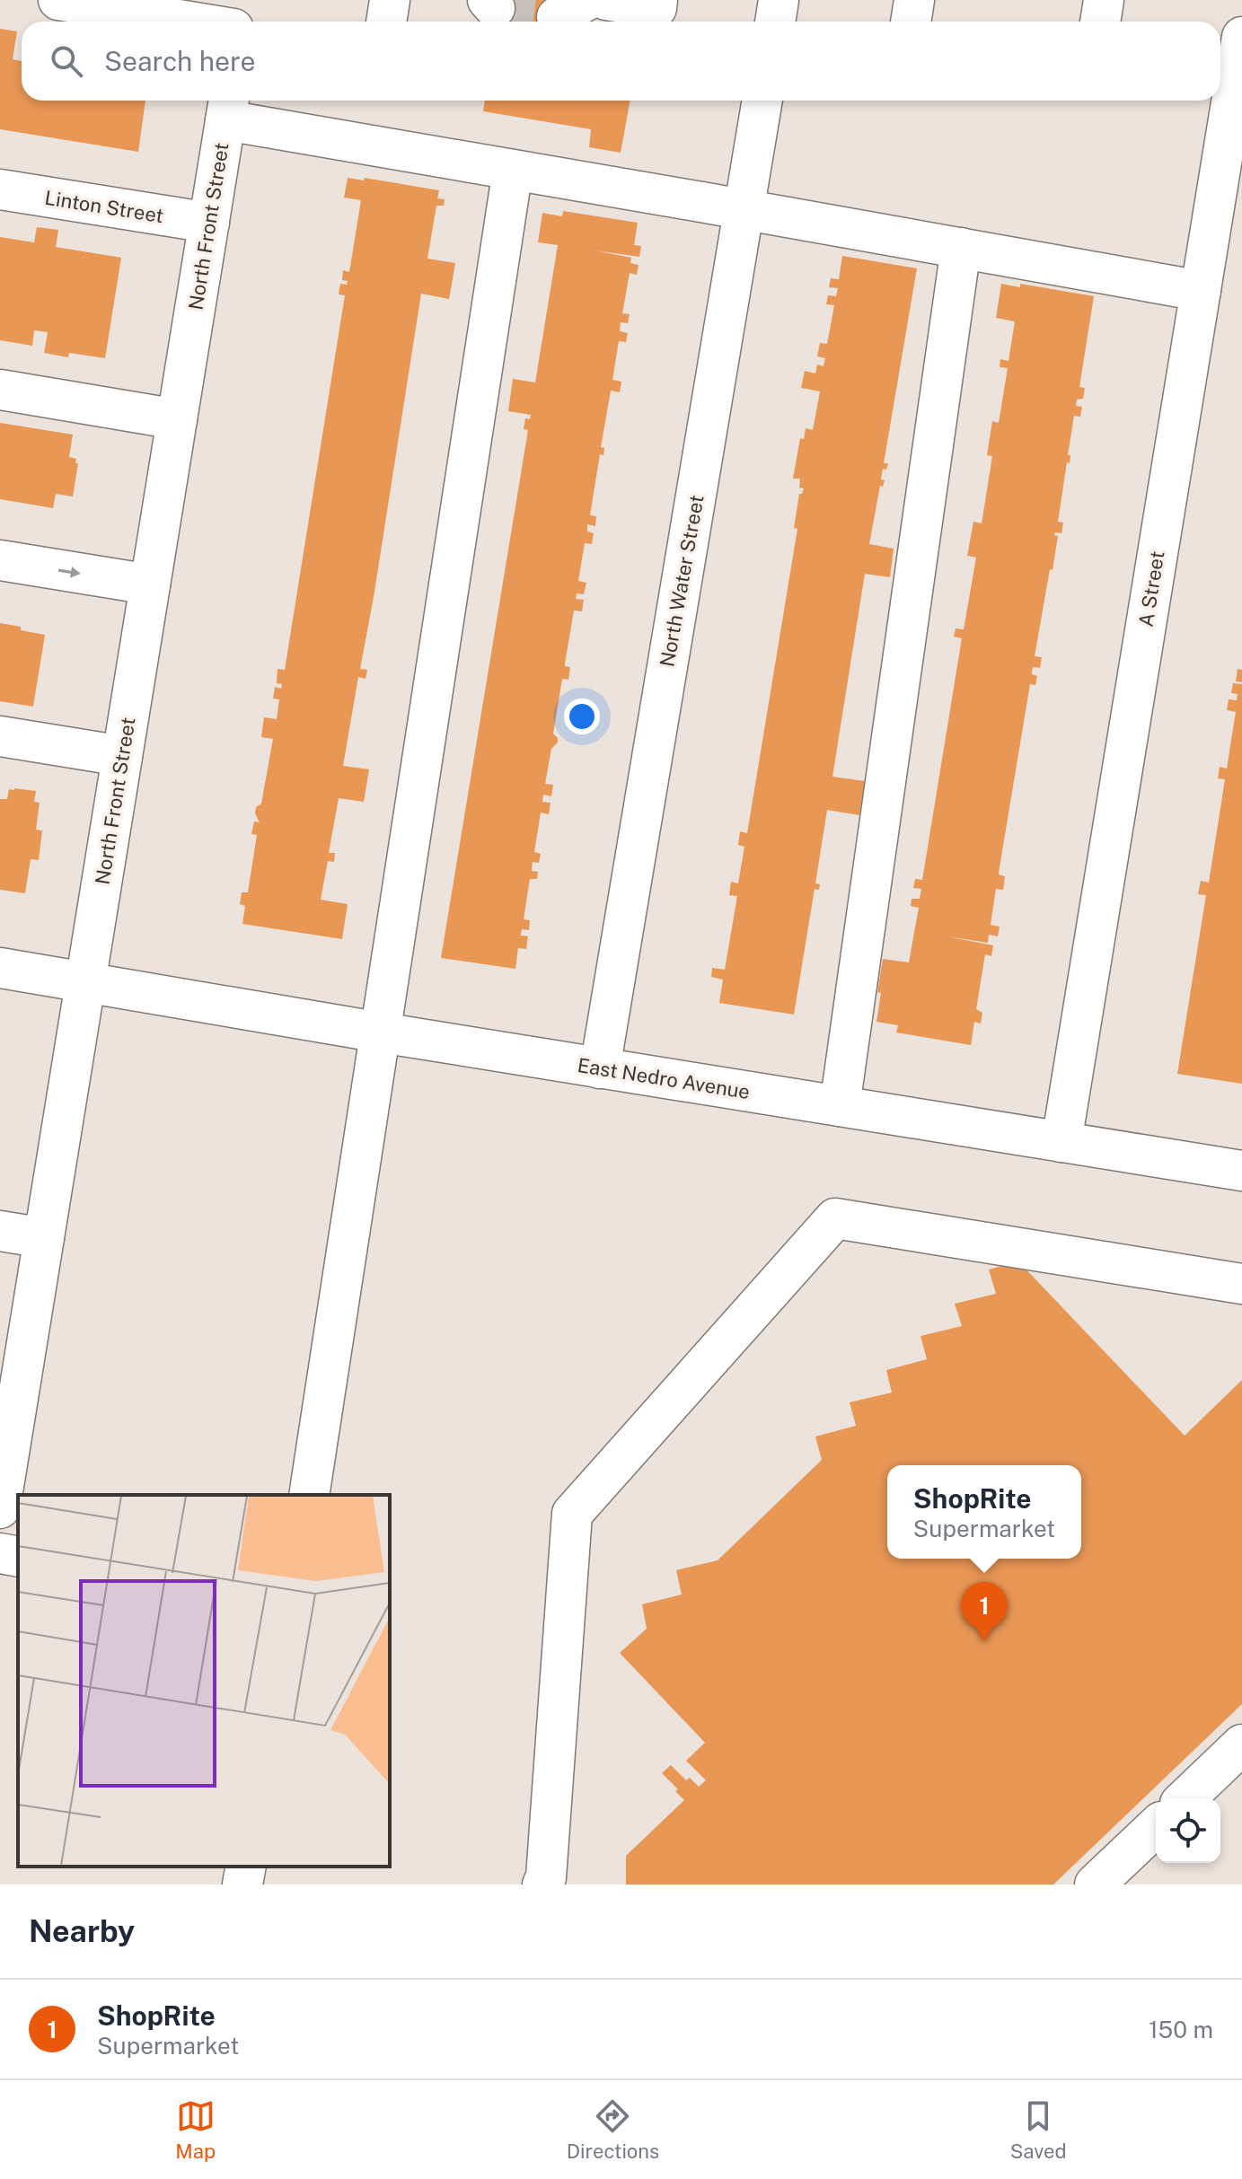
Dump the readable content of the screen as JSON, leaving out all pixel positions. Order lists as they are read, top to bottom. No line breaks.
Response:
{"streets":{"street":["Linton Street","North Front Street","North Water Street","A Street","East Nedro Avenue"]},"crossings":[["Linton Street","North Front Street"],["North Front Street","East Nedro Avenue"],["North Water Street","East Nedro Avenue"],["A Street","East Nedro Avenue"]],"page":{"search":"Search here","popup":["ShopRite","Supermarket"],"pins":"1","heading":"Nearby","list":[{"mark":"1","name":"ShopRite","note":"Supermarket","value":"150 m"}],"nav":["Map","Directions","Saved"]}}
